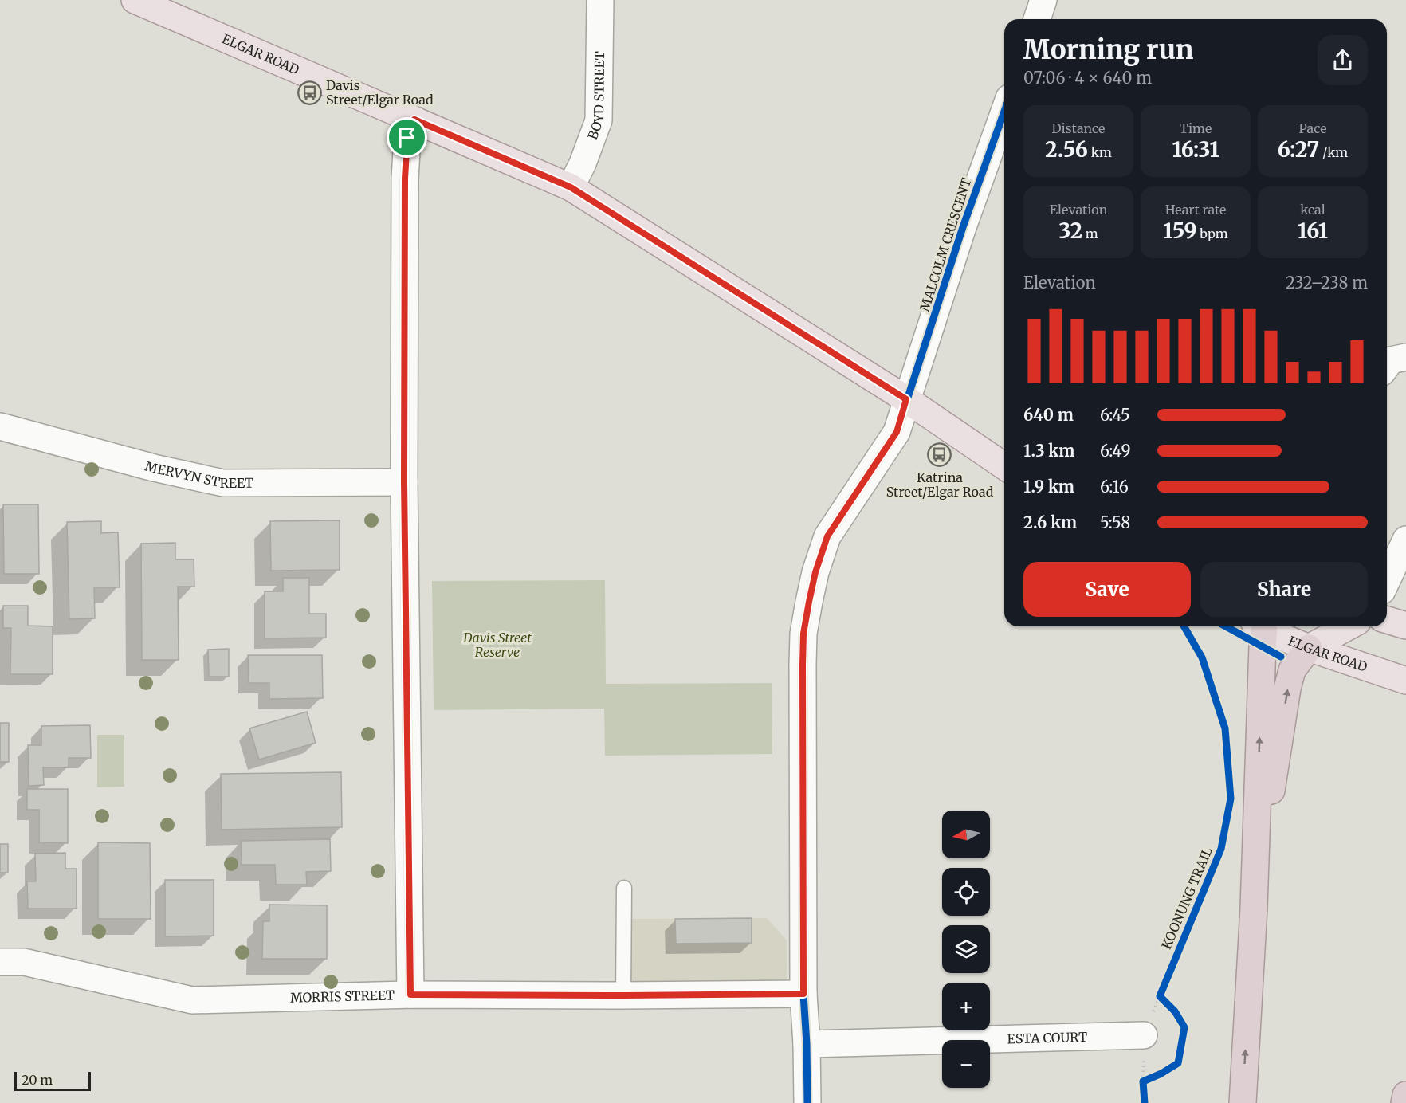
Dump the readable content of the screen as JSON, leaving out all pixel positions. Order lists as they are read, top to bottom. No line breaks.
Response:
{"streets":{"main road":["ELGAR ROAD"],"street":["BOYD STREET","MALCOLM CRESCENT","MERVYN STREET","MORRIS STREET","ESTA COURT"],"cycle path":["KOONUNG TRAIL"]},"crossings":[["ELGAR ROAD","BOYD STREET"],["ELGAR ROAD","MALCOLM CRESCENT"],["MALCOLM CRESCENT","MORRIS STREET"],["MALCOLM CRESCENT","ESTA COURT"]],"parks":["Davis Street Reserve"],"places":{"bus stop":["Davis Street/Elgar Road","Katrina Street/Elgar Road"]},"scale_bar":"20 m","north":"left","page":{"heading":["Morning run","07:06 · 4 × 640 m"],"stats":[["Distance","2.56 km"],["Time","16:31"],["Pace","6:27 /km"],["Elevation","32 m"],["Heart rate","159 bpm"],["kcal","161"]],"chart":["Elevation","232–238 m"],"list":[{"name":"640 m","note":"6:45"},{"name":"1.3 km","note":"6:49"},{"name":"1.9 km","note":"6:16"},{"name":"2.6 km","note":"5:58"}],"buttons":["Save","Share"],"map_buttons":["+","−"],"scale":"20 m"}}
